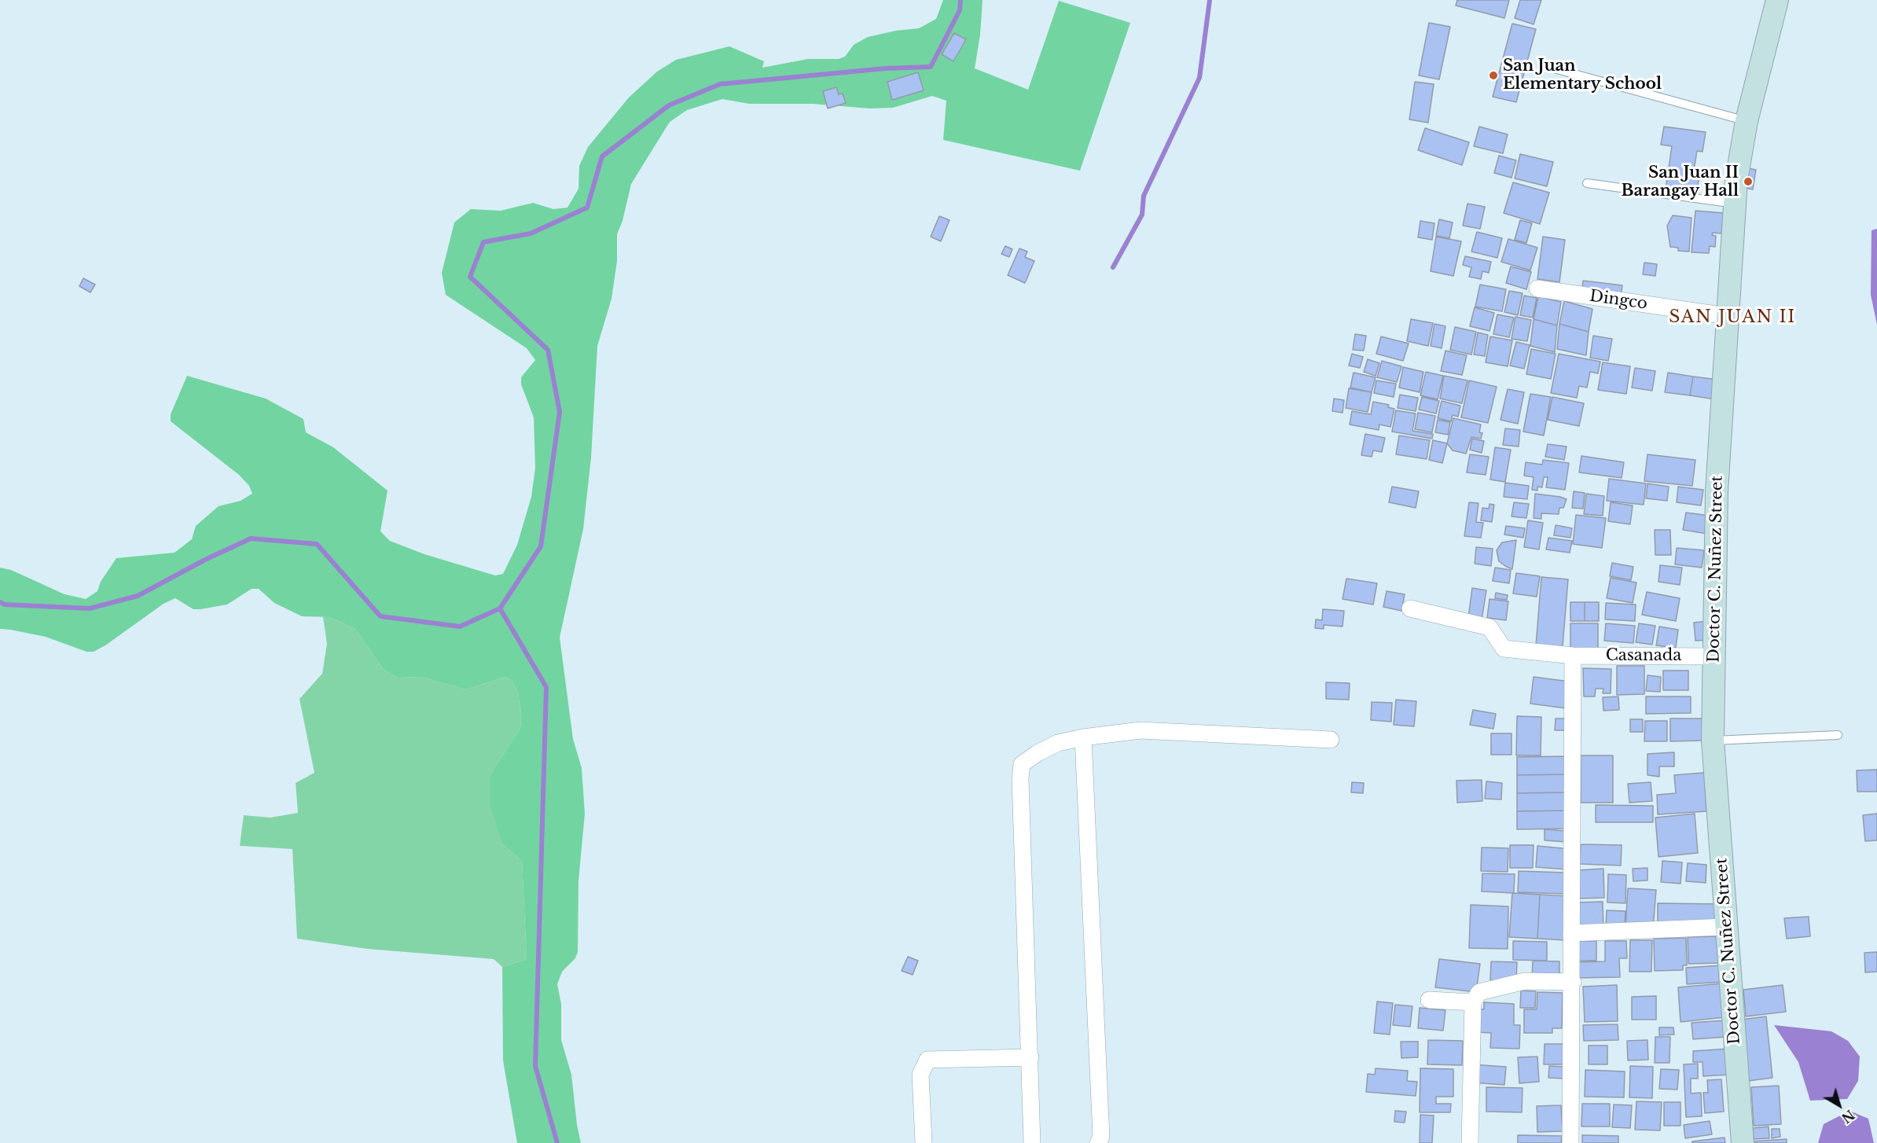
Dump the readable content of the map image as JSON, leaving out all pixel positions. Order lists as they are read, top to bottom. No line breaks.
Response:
{"streets":{"main road":["Doctor C. Nuñez Street"],"street":["Dingco","Casanada"]},"crossings":[["Dingco","Doctor C. Nuñez Street"],["Doctor C. Nuñez Street","Casanada"]],"districts":["SAN JUAN II"],"places":["San Juan Elementary School","San Juan II Barangay Hall"],"north":"bottom right"}
